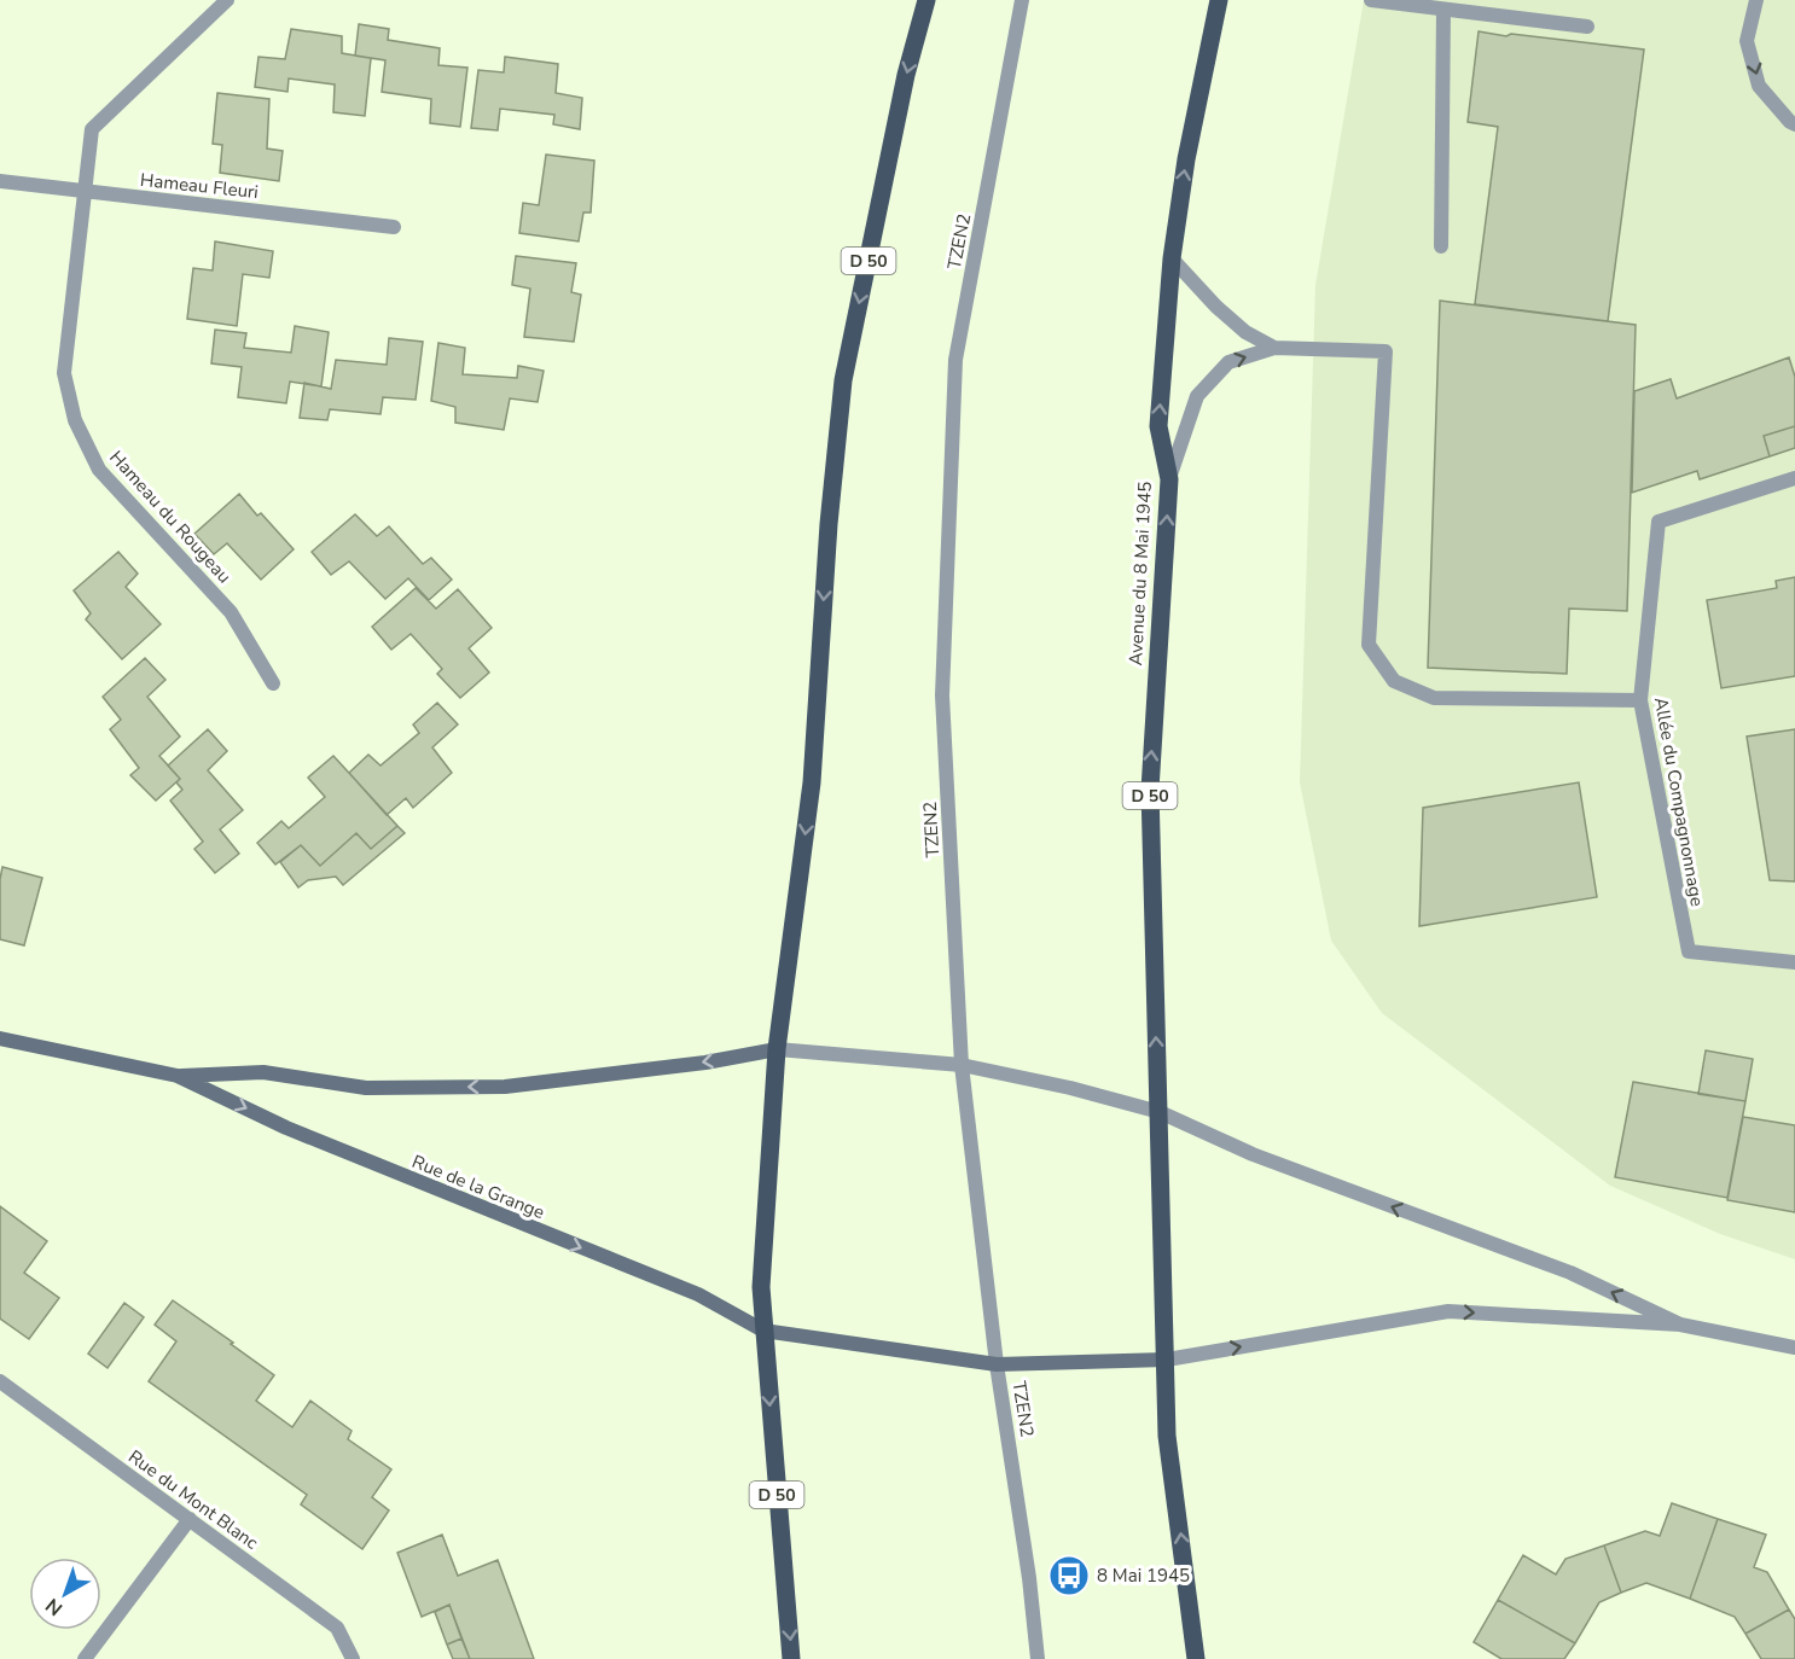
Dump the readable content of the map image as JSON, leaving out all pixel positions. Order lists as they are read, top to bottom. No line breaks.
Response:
{"streets":{"main road":["D 50","Avenue du 8 Mai 1945"],"street":["Hameau Fleuri","TZEN2","Hameau du Rougeau","Allée du Compagnonnage","Rue de la Grange","Rue du Mont Blanc"]},"crossings":[["Hameau Fleuri","Hameau du Rougeau"],["D 50","Rue de la Grange"]],"one_way":["Avenue du 8 Mai 1945"],"places":{"bus stop":["8 Mai 1945"]},"north":"bottom left"}
